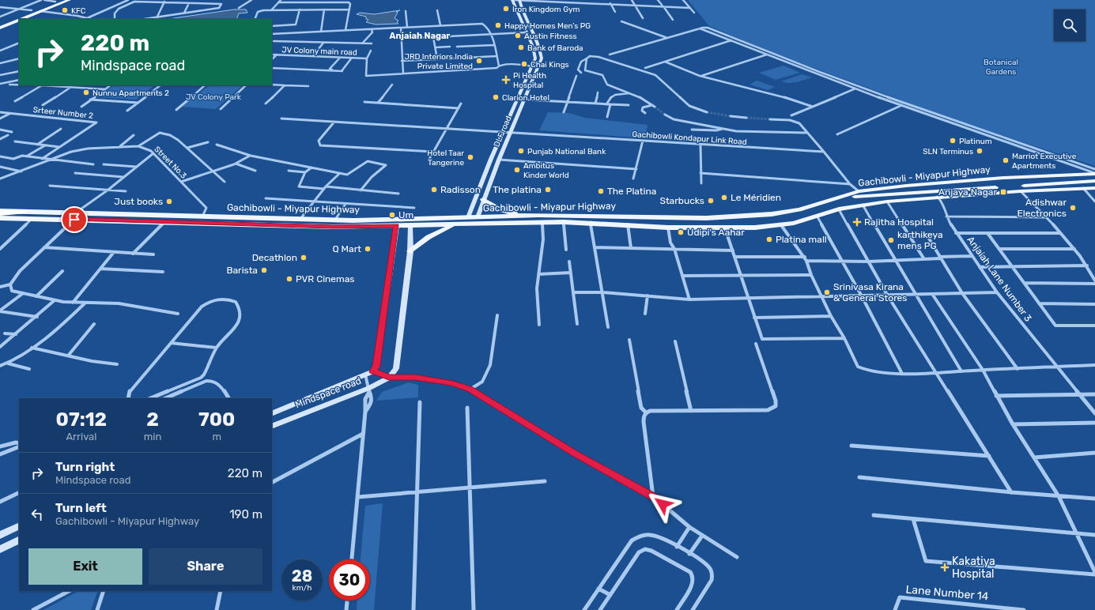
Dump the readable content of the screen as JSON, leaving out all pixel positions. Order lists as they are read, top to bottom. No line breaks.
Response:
{"streets":{"main road":["DLF road","Gachibowli - Miyapur Highway","Mindspace road"],"street":["JV Colony main road","Srteer Number 2","Gachibowli Kondapur Link Road","Street No.3","Anjaiah Lane Number 3","Lane Number 14"]},"crossings":[["DLF road","Gachibowli Kondapur Link Road"],["DLF road","Gachibowli - Miyapur Highway"],["Street No.3","Gachibowli - Miyapur Highway"],["Gachibowli - Miyapur Highway","Anjaiah Lane Number 3"]],"districts":["Anjaiah Nagar"],"parks":["Botanical Gardens","JV Colony Park"],"places":{"other":["Iron Kingdom Gym","KFC","Happy Homes Men's PG","Austin Fitness","Bank of Baroda","JRD Interiors India Private Limited","Chai Kings","Nunnu Apartments 2","Clarion Hotel","Platinum","Punjab National Bank","SLN Terminus","Hotel Taar Tangerine","Marriot Executive Apartments","Ambitus Kinder World","Radisson","The platina","The Platina","Le Méridien","Starbucks","Just books","Adishwar Electronics","Um","Udipi's Aahar","Platina mall","karthikeya mens PG","Q Mart","Decathlon","Barista","PVR Cinemas","Srinivasa Kirana & General Stores"],"health":["Pi Health Hospital","Rajitha Hospital","Kakatiya Hospital"],"transit":["Anjaya Nagar"]},"page":{"turn":["220 m","Mindspace road"],"eta":["07:12","Arrival","2","min","700","m"],"list":[{"name":"Turn right","note":"Mindspace road","value":"220 m"},{"name":"Turn left","note":"Gachibowli - Miyapur Highway","value":"190 m"}],"buttons":["Exit","Share"],"speed":"28 km/h","limit":"30"}}
